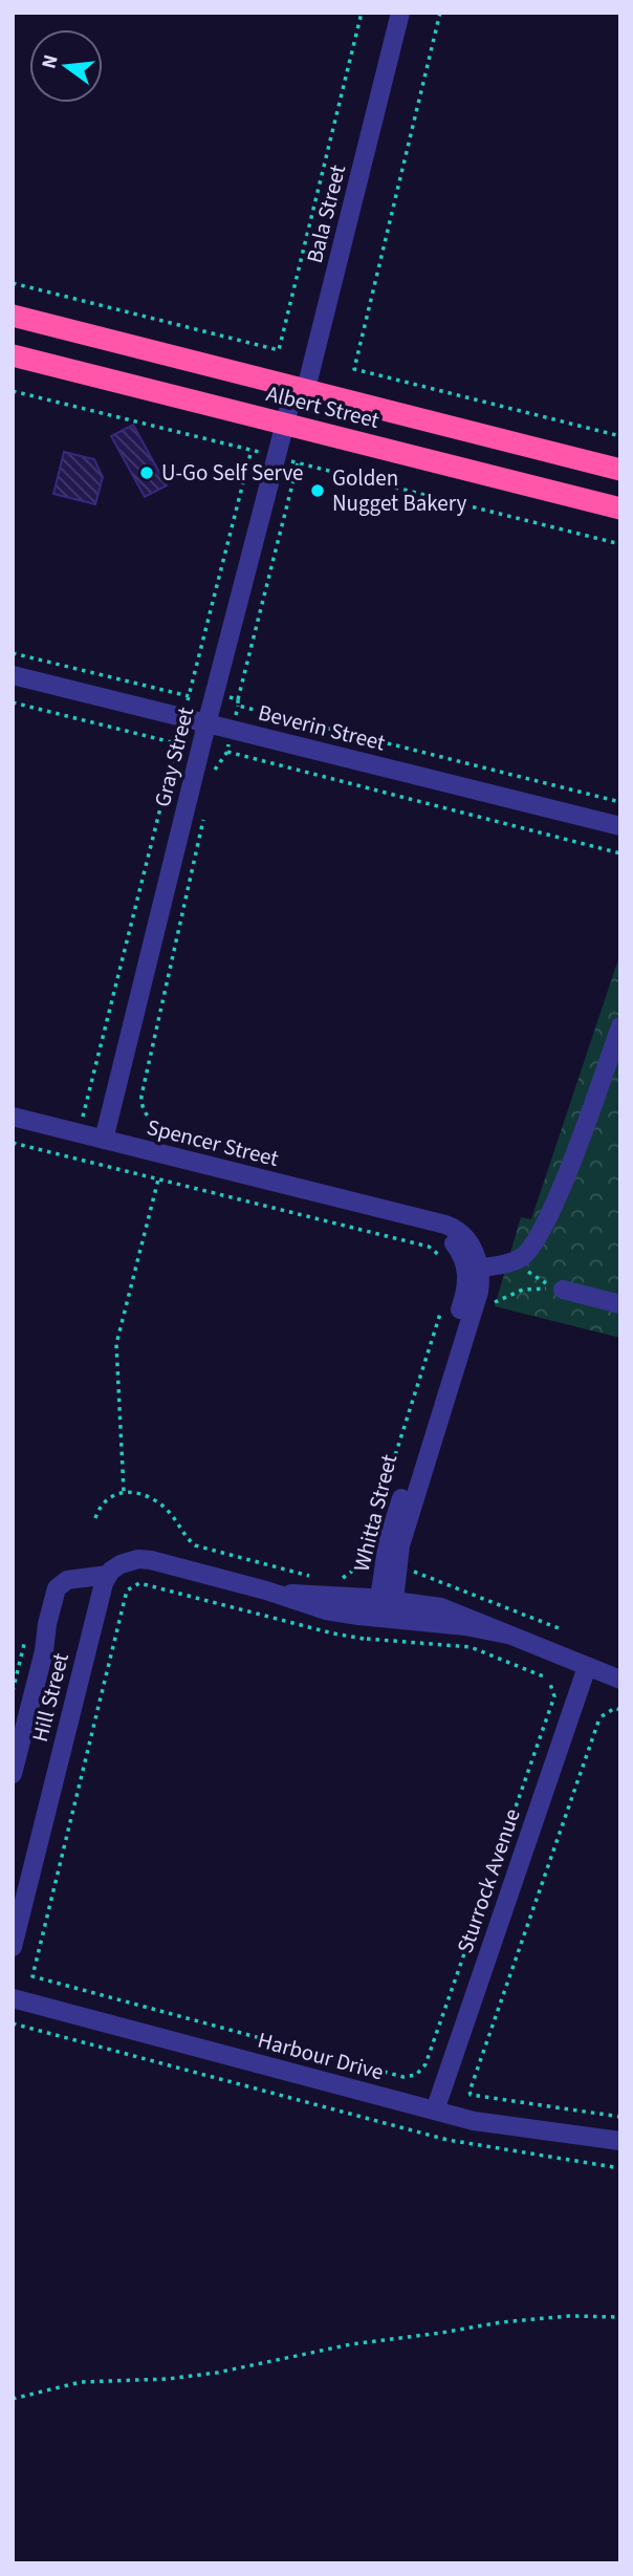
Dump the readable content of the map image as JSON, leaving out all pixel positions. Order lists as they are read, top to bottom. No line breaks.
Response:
{"streets":{"highway":["Albert Street"],"street":["Bala Street","Beverin Street","Gray Street","Spencer Street","Whitta Street","Hill Street","Sturrock Avenue","Harbour Drive"]},"crossings":[["Bala Street","Albert Street"],["Bala Street","Gray Street"],["Albert Street","Gray Street"],["Beverin Street","Gray Street"],["Gray Street","Spencer Street"],["Spencer Street","Whitta Street"],["Sturrock Avenue","Harbour Drive"]],"places":["U-Go Self Serve","Golden Nugget Bakery"],"north":"left"}
